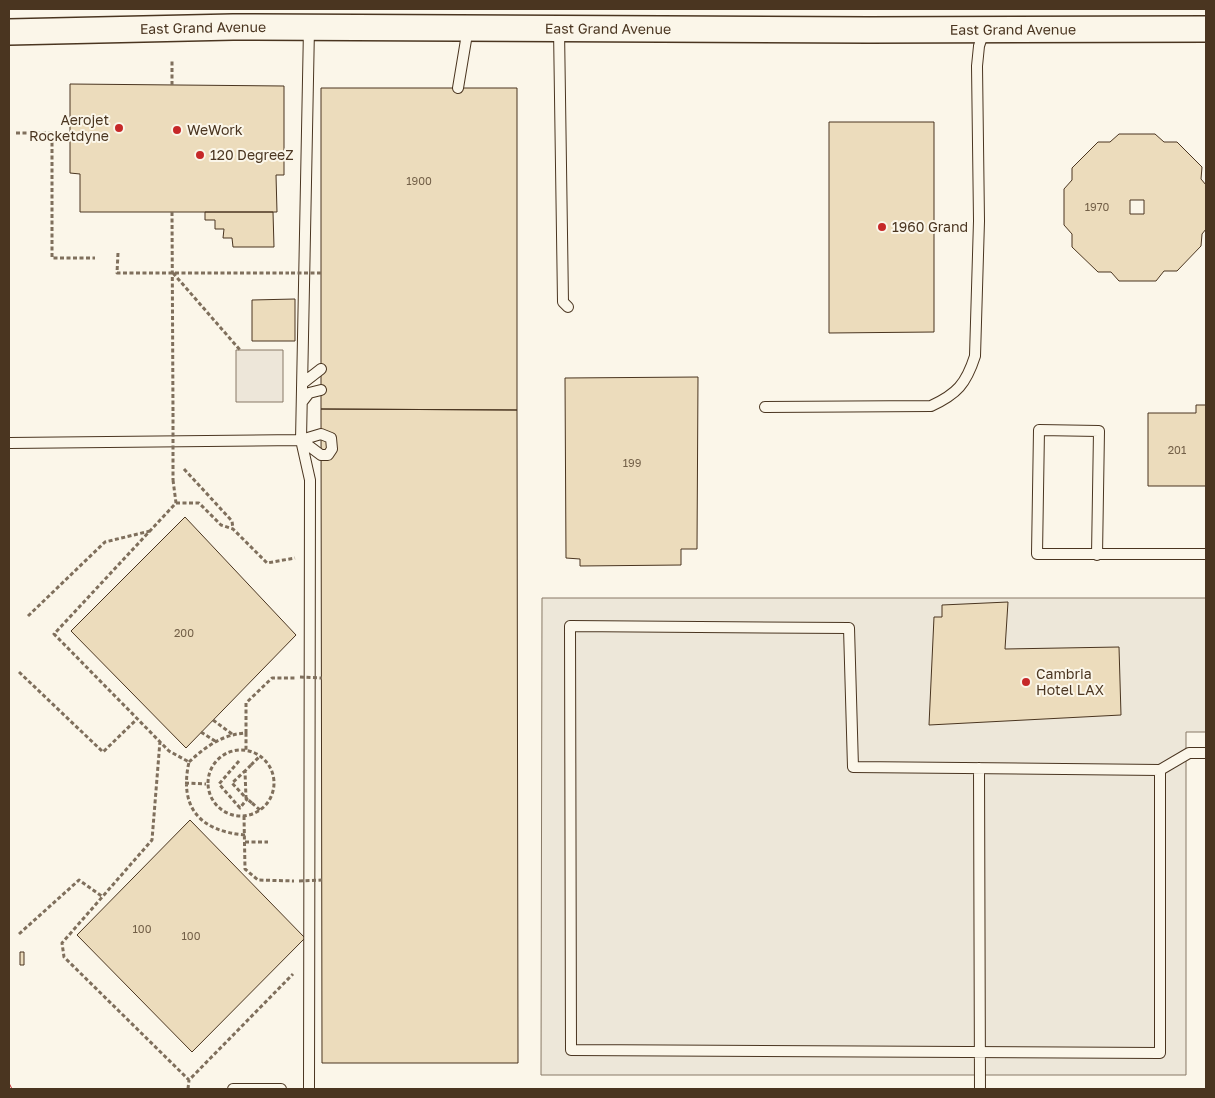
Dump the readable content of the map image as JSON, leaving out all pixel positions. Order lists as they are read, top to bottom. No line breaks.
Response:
{"streets":{"street":["East Grand Avenue"]},"places":["Aerojet Rocketdyne","WeWork","120 DegreeZ","1960 Grand","Cambria Hotel LAX"],"house_numbers":["1900","1970","201","199","200","100","100"]}
